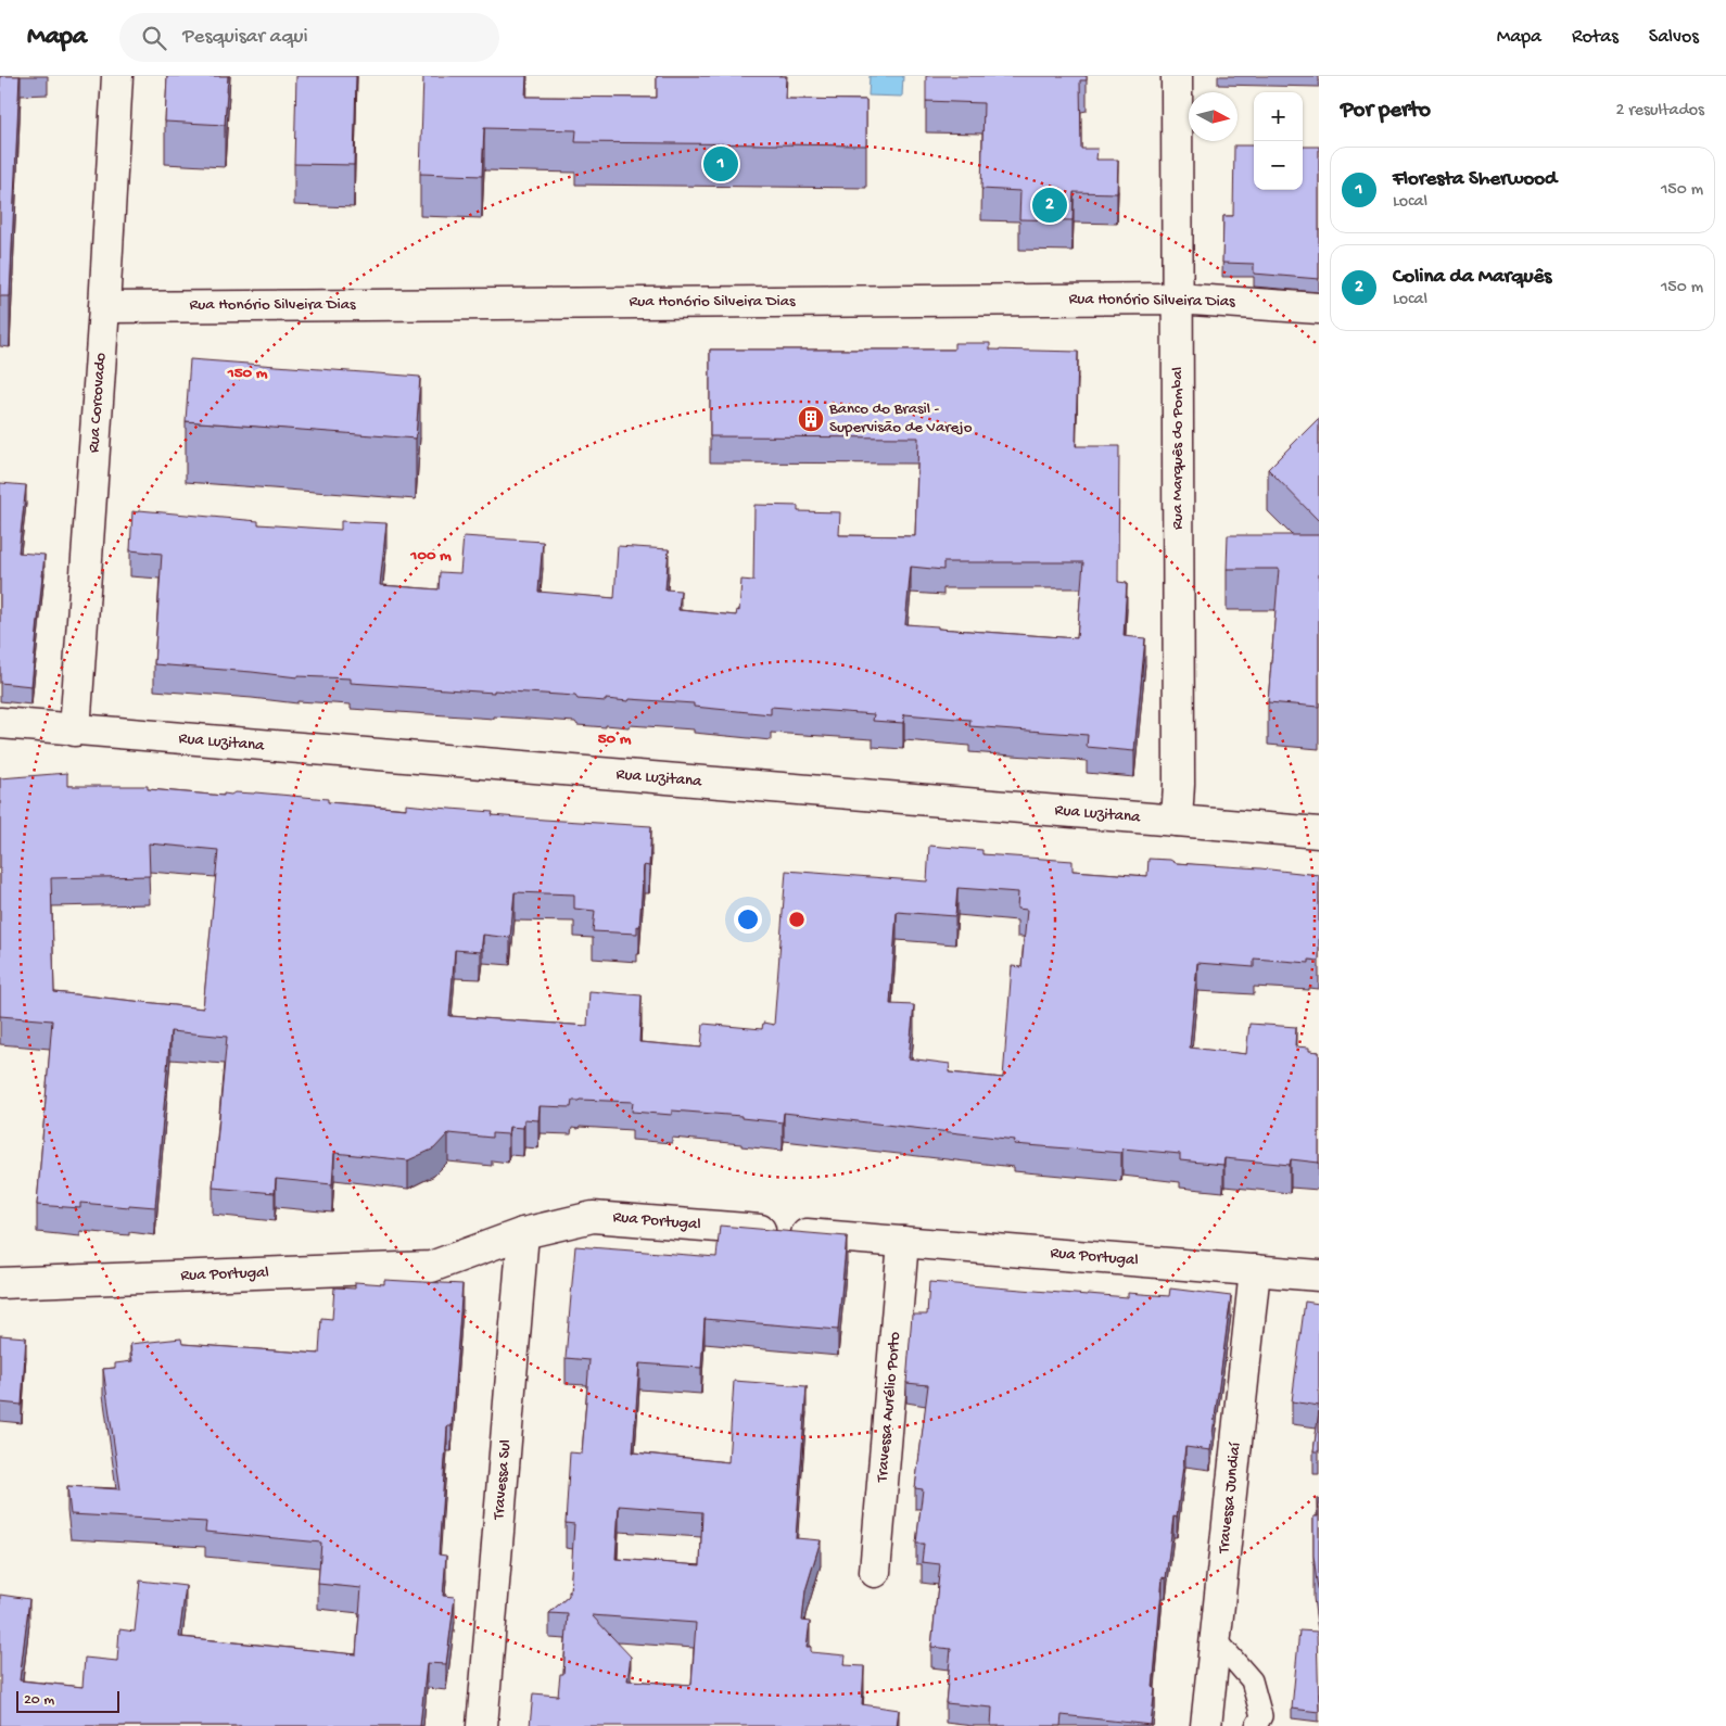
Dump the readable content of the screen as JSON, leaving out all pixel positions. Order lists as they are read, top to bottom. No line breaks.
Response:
{"streets":{"street":["Rua Honório Silveira Dias","Rua Corcovado","Rua Marquês do Pombal","Rua Luzitana","Rua Portugal","Travessa Aurélio Porto","Travessa Sul","Travessa Jundiaí"]},"crossings":[["Rua Honório Silveira Dias","Rua Corcovado"],["Rua Honório Silveira Dias","Rua Marquês do Pombal"],["Rua Corcovado","Rua Luzitana"],["Rua Marquês do Pombal","Rua Luzitana"],["Rua Portugal","Travessa Aurélio Porto"],["Rua Portugal","Travessa Sul"],["Rua Portugal","Travessa Jundiaí"]],"places":{"building":["Banco do Brasil - Supervisão de Varejo"]},"scale_bar":"20 m","north":"right","page":{"header":"Mapa","search":"Pesquisar aqui","nav":["Mapa","Rotas","Salvos"],"heading":["Por perto","2 resultados"],"map_buttons":["+","−"],"pins":["1","2"],"list":[{"mark":"1","name":"Floresta Sherwood","note":"Local","value":"150 m"},{"mark":"2","name":"Colina da Marquês","note":"Local","value":"150 m"}],"scale":"20 m"},"rings":["150 m","100 m","50 m"]}
